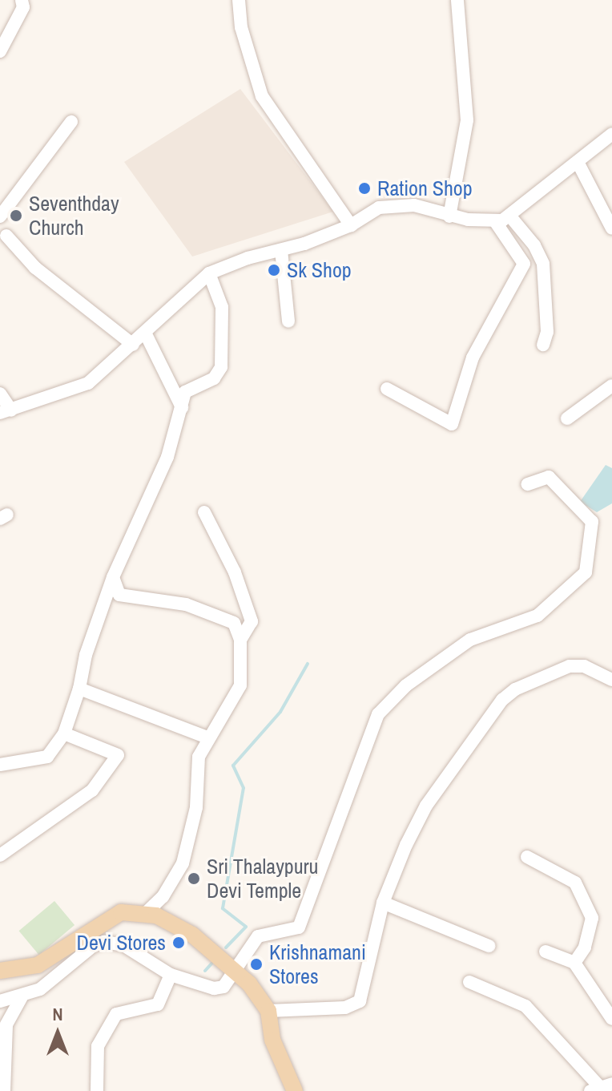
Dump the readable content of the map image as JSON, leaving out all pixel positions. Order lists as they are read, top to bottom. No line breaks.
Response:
{"places":["Ration Shop","Seventhday Church","Sk Shop","Sri Thalaypuru Devi Temple","Devi Stores","Krishnamani Stores"],"north":"top"}
